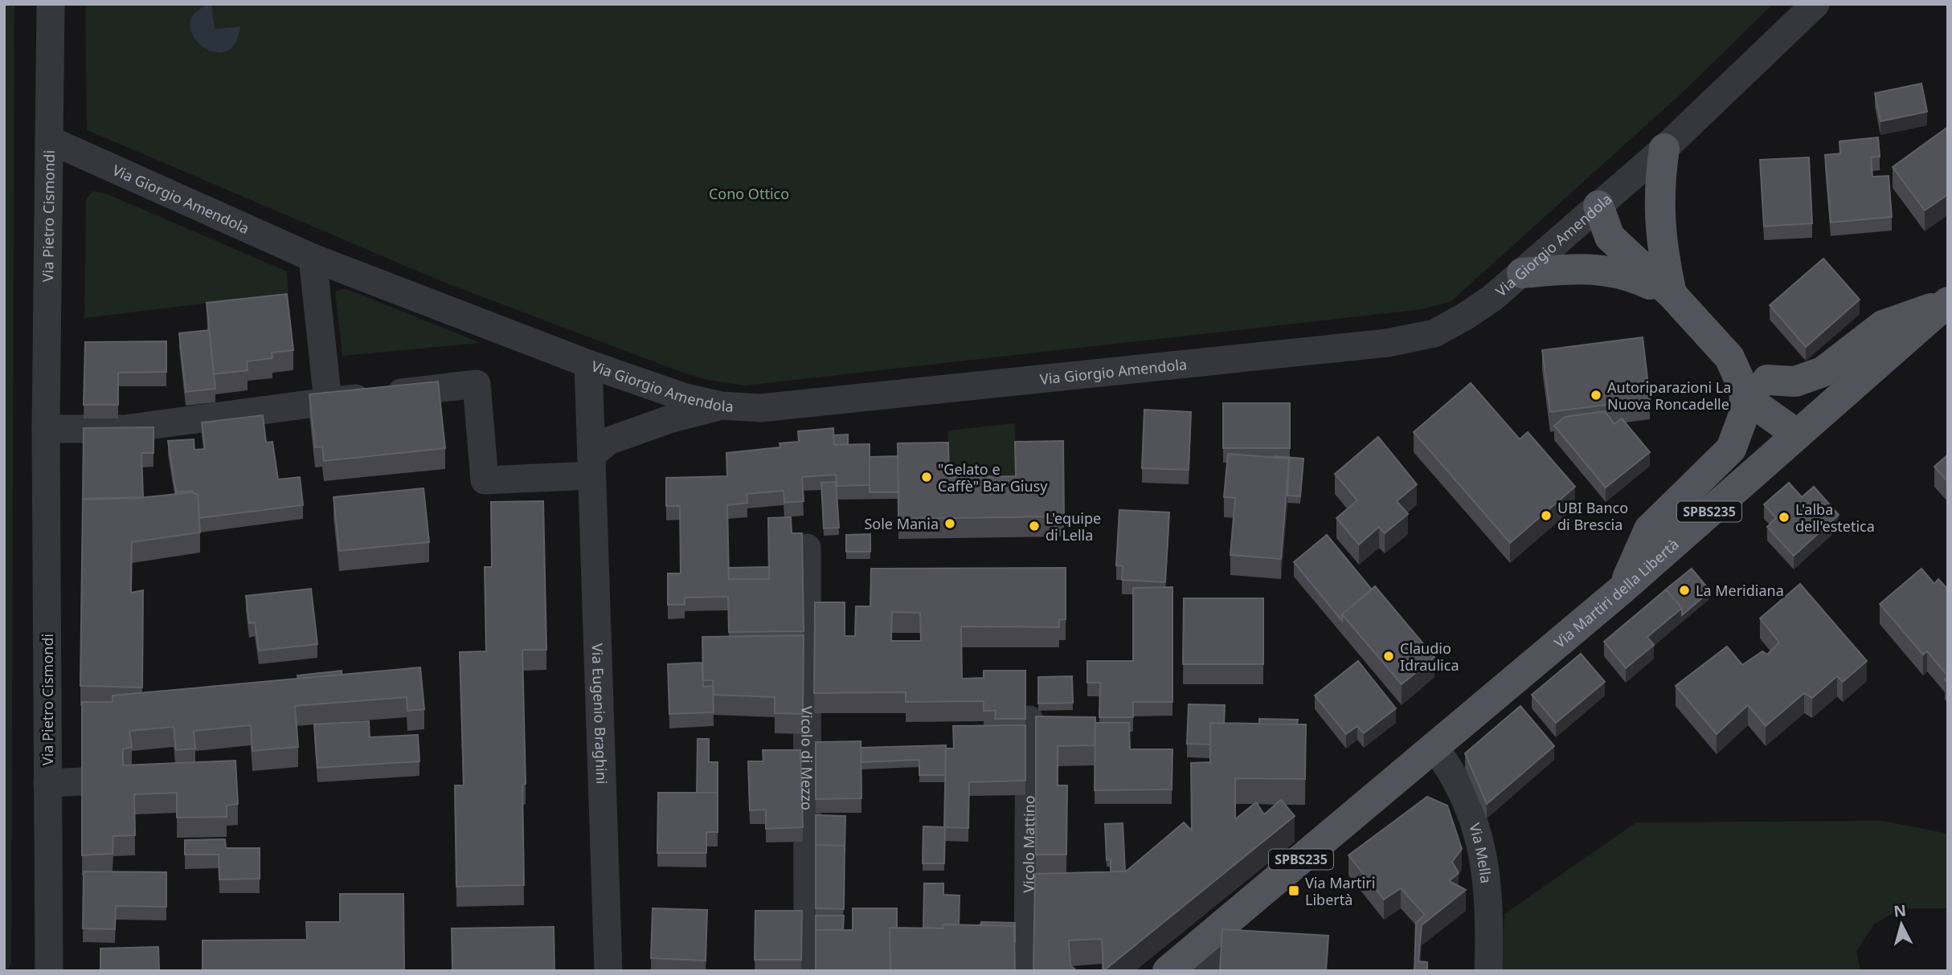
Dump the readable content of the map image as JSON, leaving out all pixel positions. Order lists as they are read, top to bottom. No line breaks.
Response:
{"streets":{"main road":["SPBS235","Via Martiri della Libertà"],"street":["Via Giorgio Amendola","Via Pietro Cismondi","Via Eugenio Braghini","Vicolo di Mezzo","Vicolo Mattino","Via Mella"]},"crossings":[["Via Giorgio Amendola","Via Pietro Cismondi"],["Via Giorgio Amendola","Via Eugenio Braghini"],["SPBS235","Via Martiri della Libertà"],["SPBS235","Via Mella"],["Via Martiri della Libertà","Via Mella"]],"parks":["Cono Ottico"],"places":{"other":["Autoriparazioni La Nuova Roncadelle","\"Gelato e Caffè\" Bar Giusy","UBI Banco di Brescia","L'alba dell'estetica","Sole Mania","L'equipe di Lella","La Meridiana","Claudio Idraulica"],"transit":["Via Martiri Libertà"]},"north":"top"}
